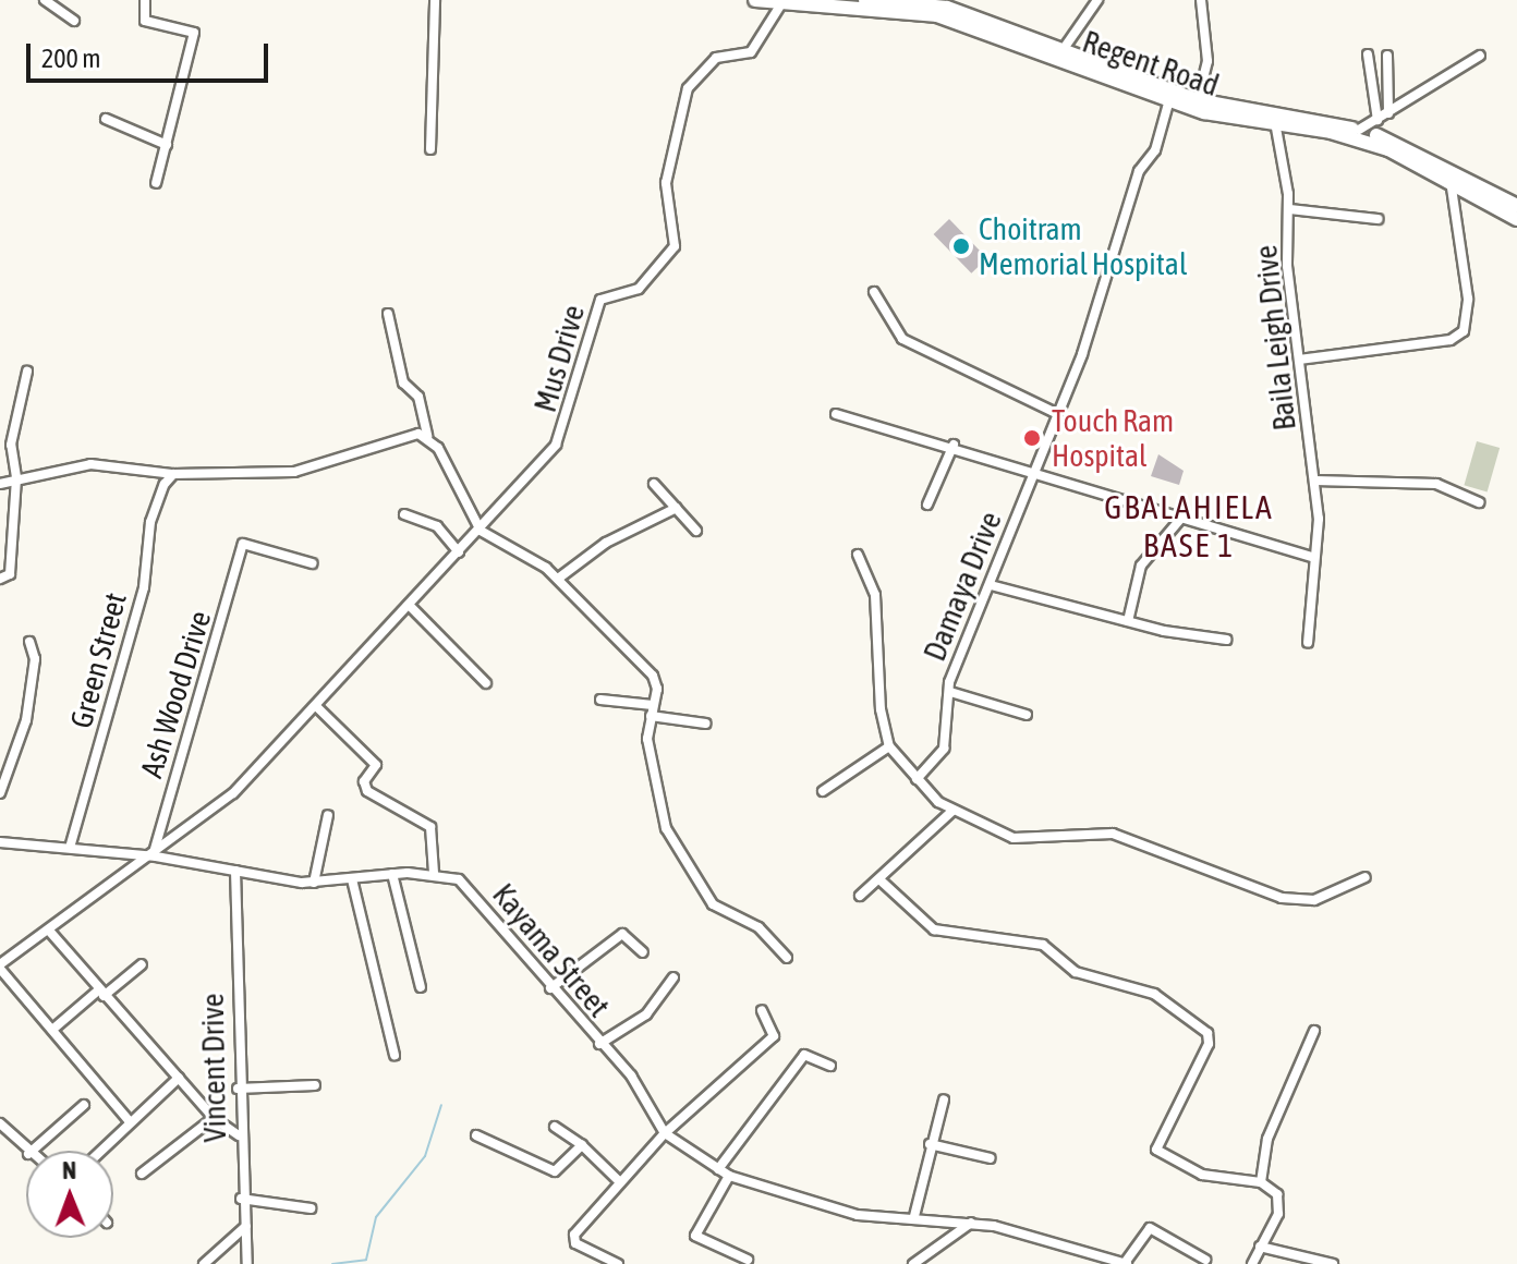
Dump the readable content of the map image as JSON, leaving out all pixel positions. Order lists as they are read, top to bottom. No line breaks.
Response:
{"streets":{"main road":["Regent Road"],"street":["Baila Leigh Drive","Mus Drive","Damaya Drive","Green Street","Ash Wood Drive","Kayama Street","Vincent Drive"]},"crossings":[["Regent Road","Baila Leigh Drive"],["Regent Road","Mus Drive"],["Regent Road","Damaya Drive"],["Ash Wood Drive","Kayama Street"],["Kayama Street","Vincent Drive"]],"districts":["GBALAHIELA BASE 1"],"places":["Choitram Memorial Hospital","Touch Ram Hospital"],"scale_bar":"200 m","north":"top"}
